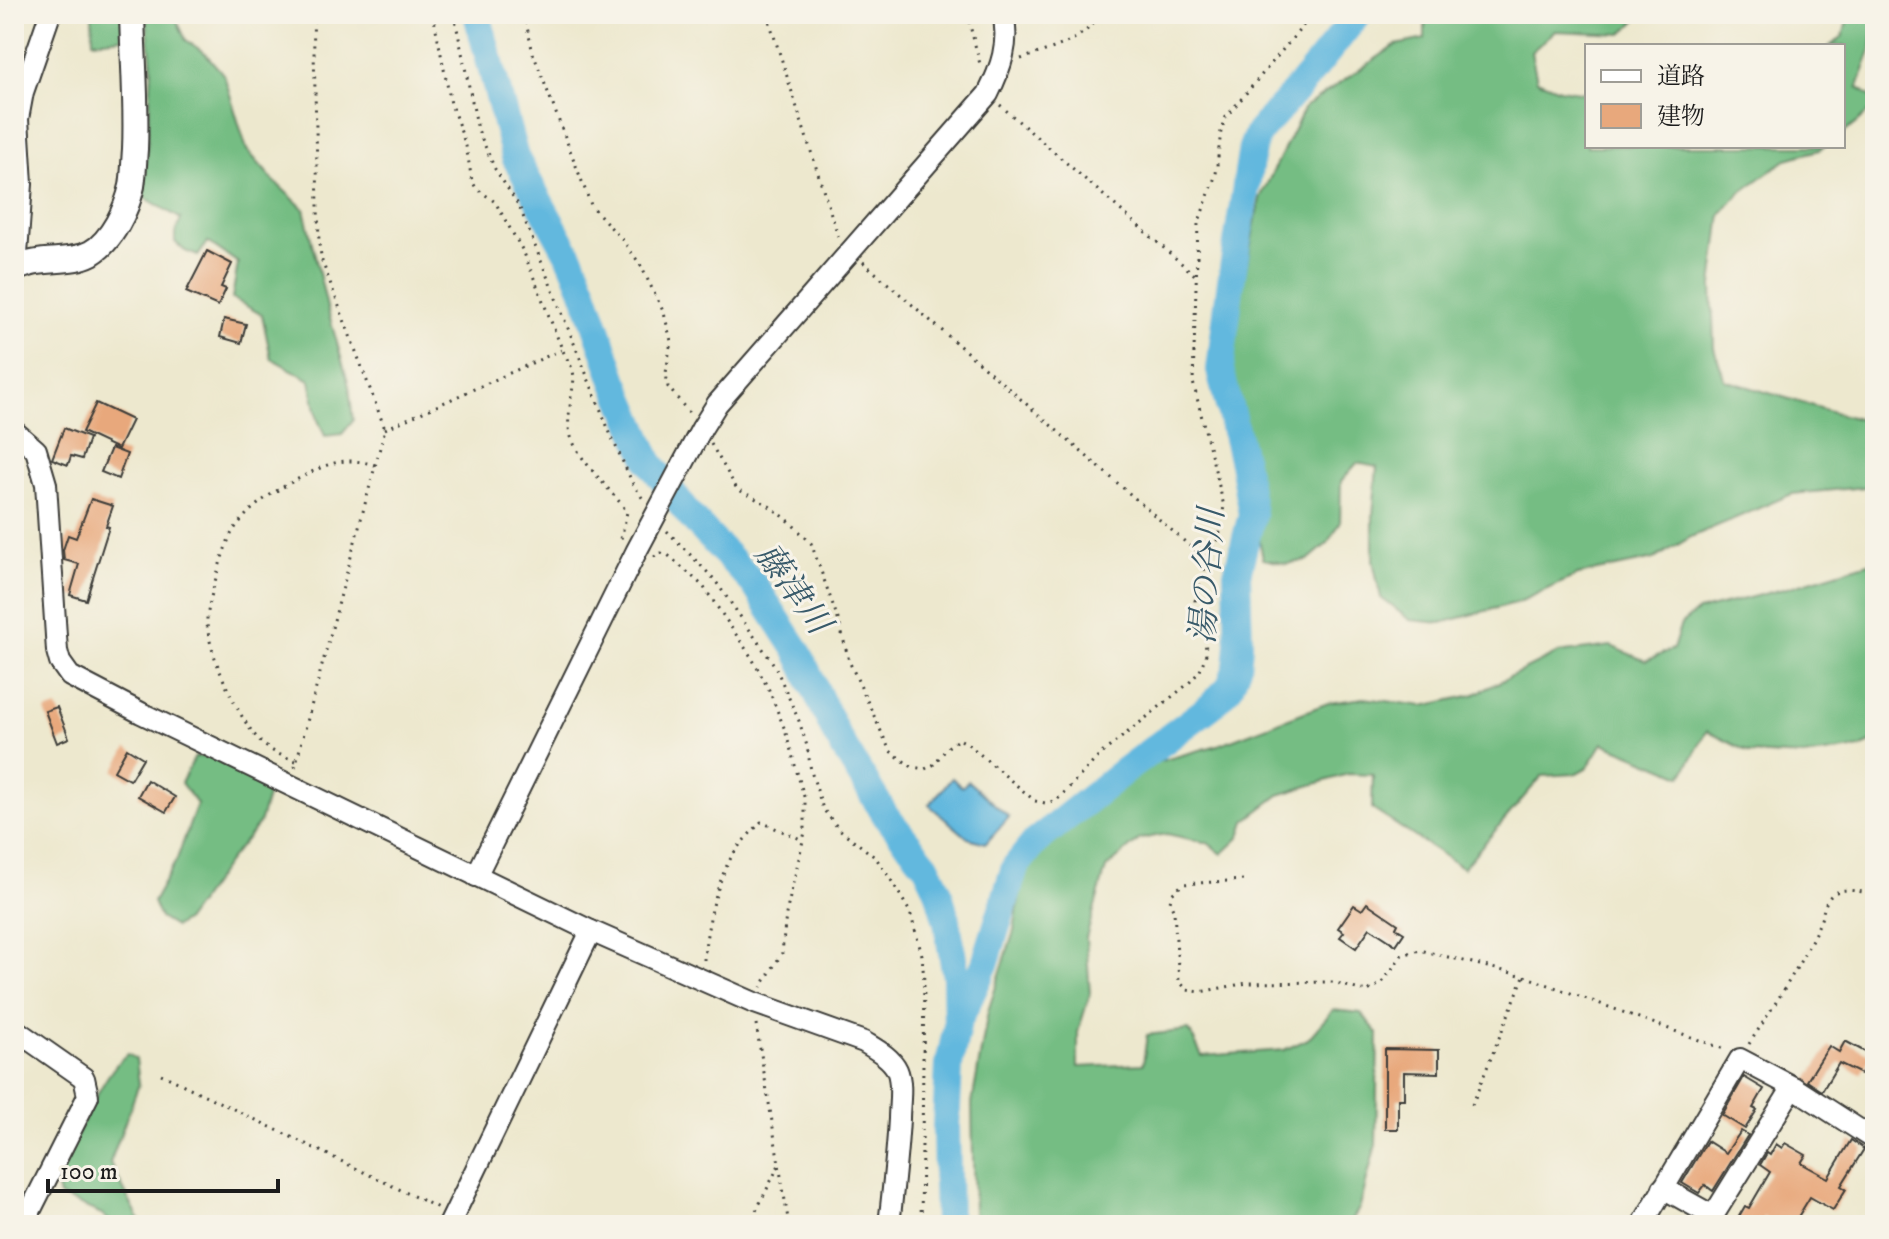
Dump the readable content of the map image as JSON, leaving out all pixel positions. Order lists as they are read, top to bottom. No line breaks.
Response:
{"water":["湯の谷川","藤津川"],"legend":["道路","建物"],"scale_bar":"100 m"}
